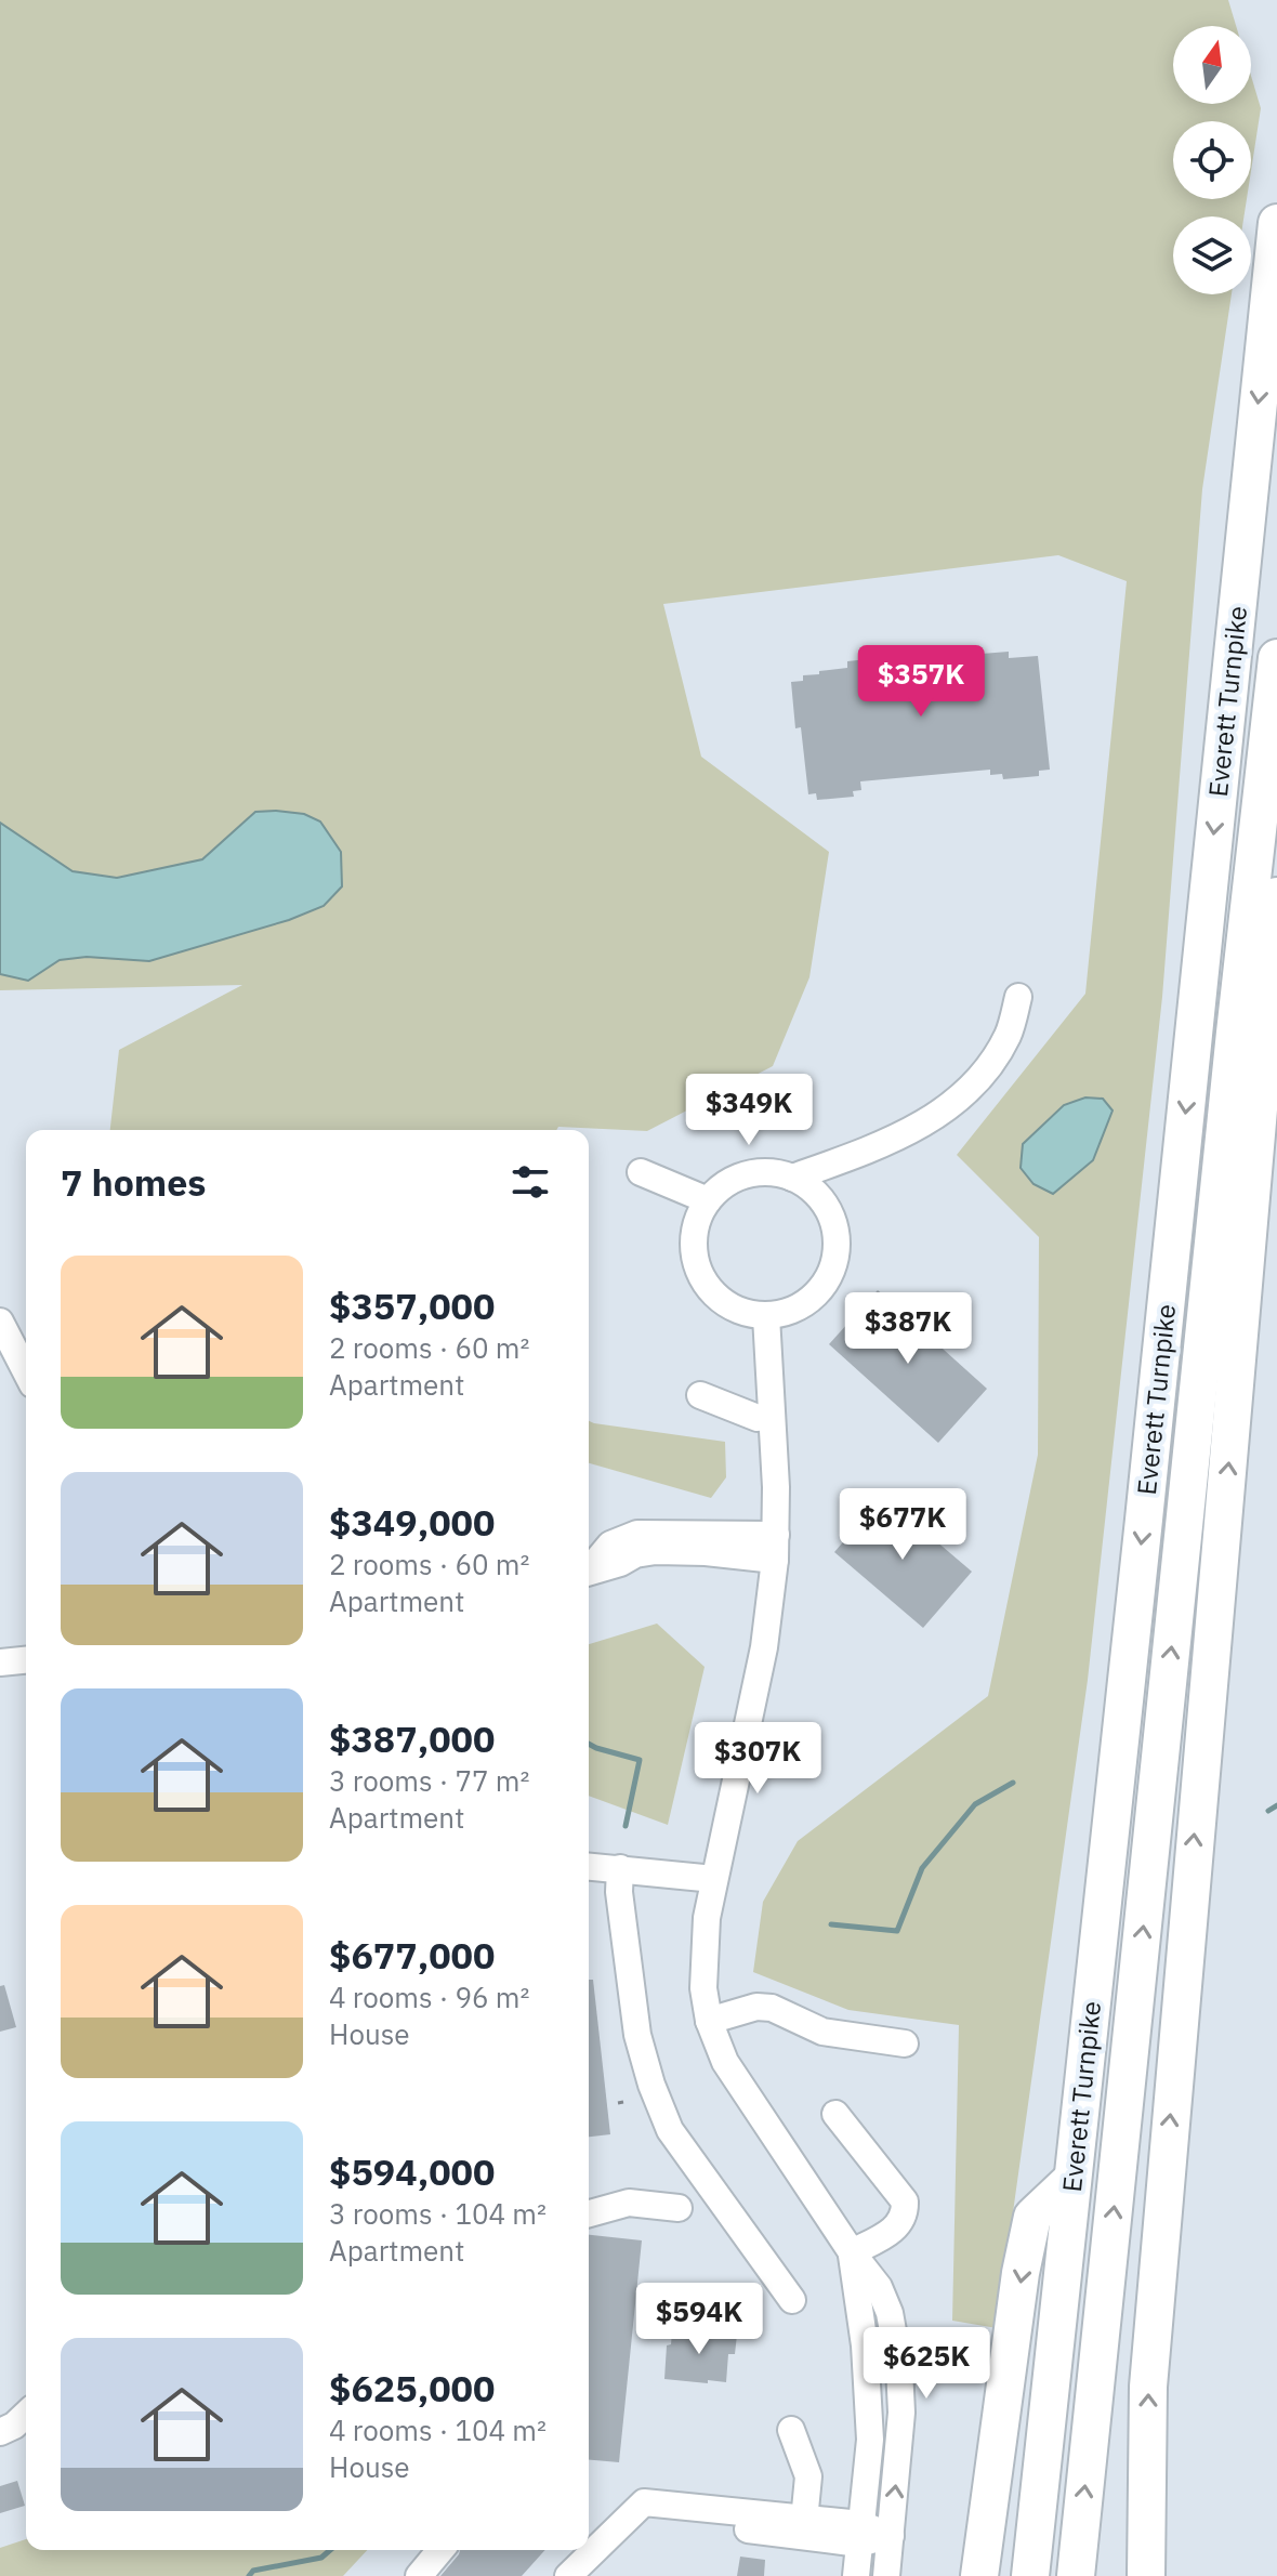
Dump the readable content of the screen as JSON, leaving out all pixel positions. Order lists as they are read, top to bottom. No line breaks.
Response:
{"streets":{"highway":["Everett Turnpike"]},"north":"top","page":{"price":["$357K","$349K","$387K","$677K","$307K","$594K","$625K"],"heading":"7 homes","list":[{"name":"$357,000","note":"2 rooms · 60 m² · Apartment"},{"name":"$349,000","note":"2 rooms · 60 m² · Apartment"},{"name":"$387,000","note":"3 rooms · 77 m² · Apartment"},{"name":"$677,000","note":"4 rooms · 96 m² · House"},{"name":"$594,000","note":"3 rooms · 104 m² · Apartment"},{"name":"$625,000","note":"4 rooms · 104 m² · House"}]}}
